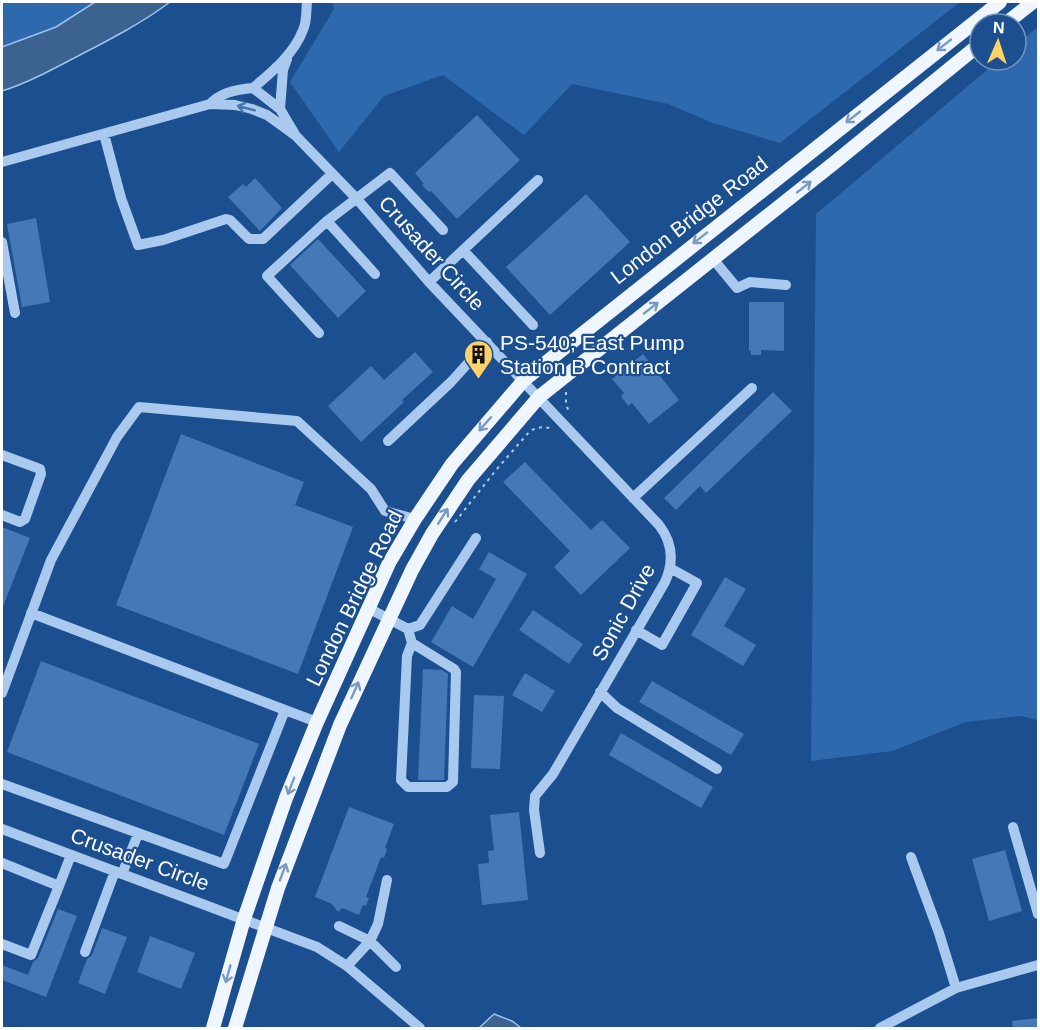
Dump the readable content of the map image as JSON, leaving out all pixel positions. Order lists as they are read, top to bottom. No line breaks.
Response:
{"streets":{"main road":["London Bridge Road"],"street":["Crusader Circle","Sonic Drive"]},"crossings":[["London Bridge Road","Crusader Circle"],["London Bridge Road","Sonic Drive"],["Crusader Circle","Sonic Drive"]],"places":{"building":["PS-540; East Pump Station B Contract"]},"north":"top"}
